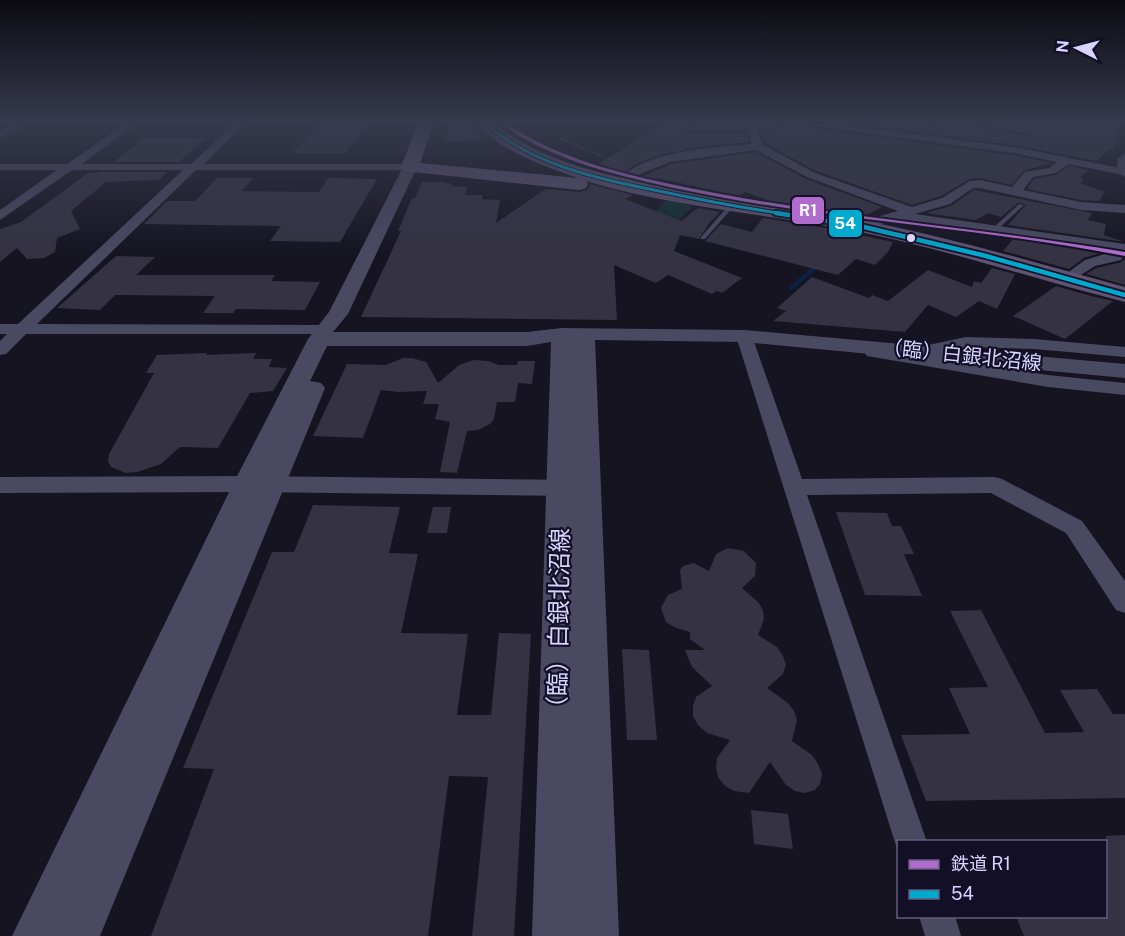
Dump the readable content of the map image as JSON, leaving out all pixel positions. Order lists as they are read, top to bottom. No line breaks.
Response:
{"streets":{"street":["（臨）白銀北沼線"]},"lines":["rail line R1","transit line 54"],"legend":["鉄道 R1","54"],"north":"left"}
